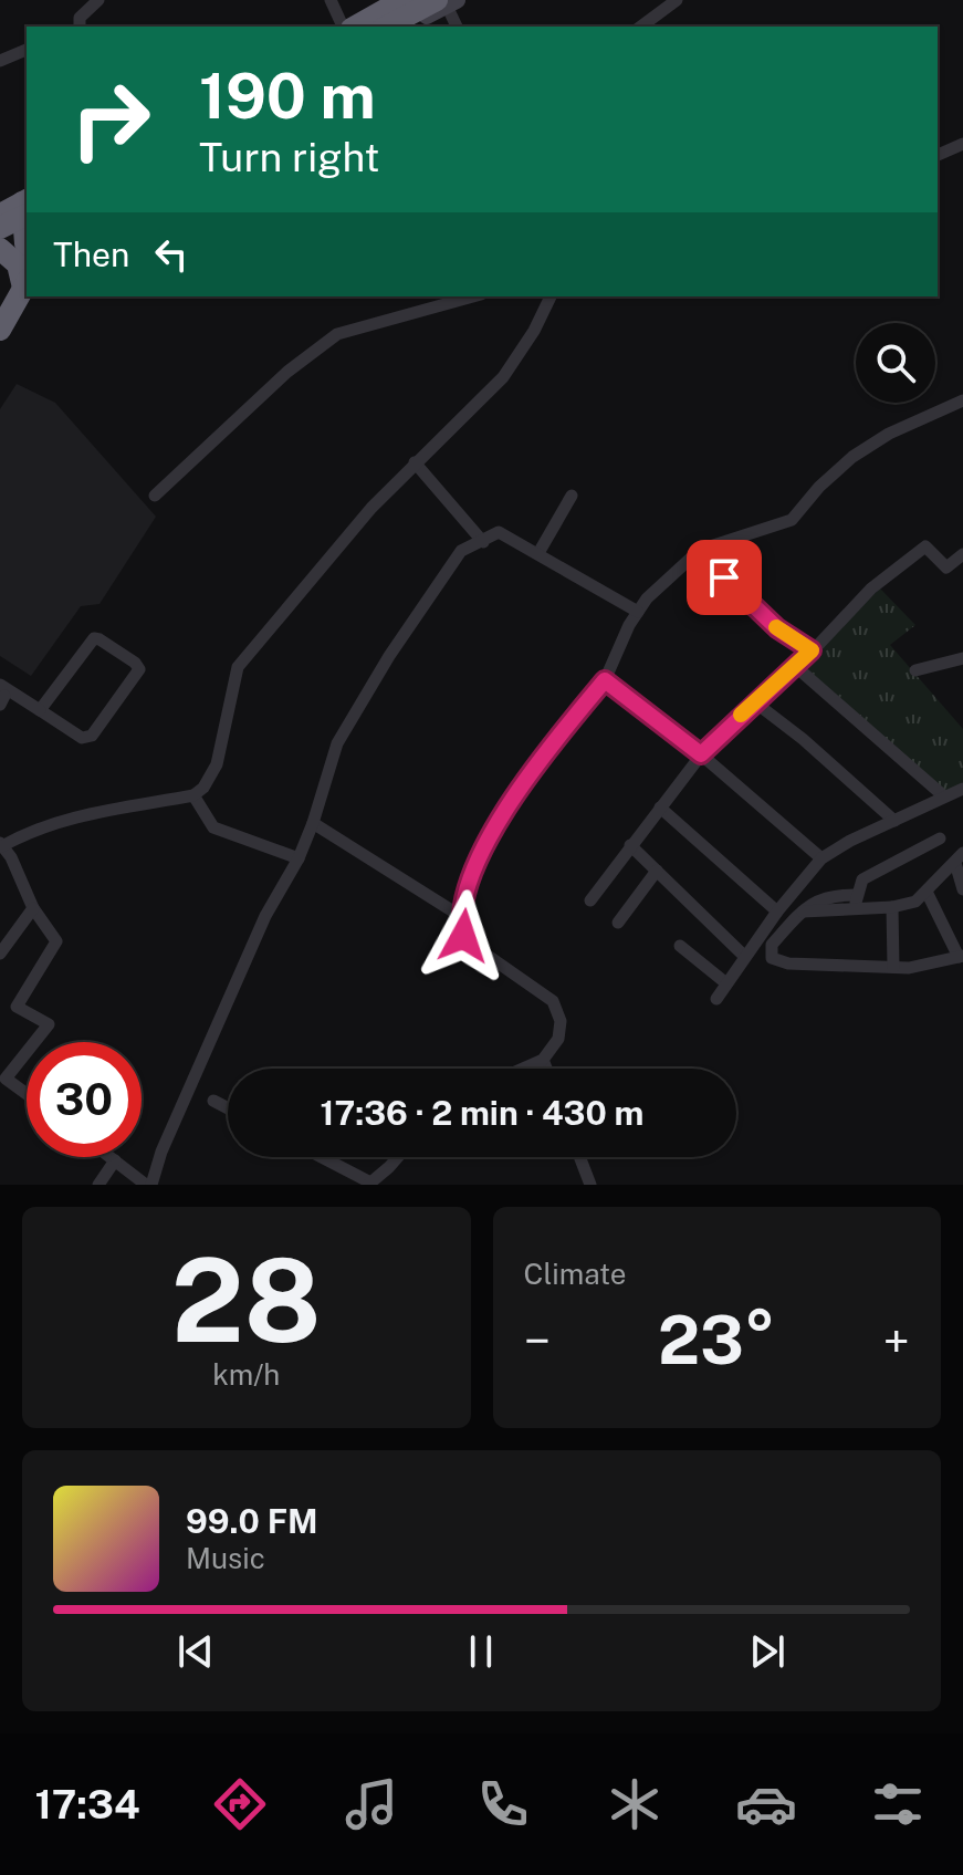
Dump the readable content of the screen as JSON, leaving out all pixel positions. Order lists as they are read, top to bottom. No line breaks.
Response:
{"page":{"turn":["190 m","Turn right"],"then":"Then","limit":"30","trip":"17:36 · 2 min · 430 m","tile":[["28","km/h"],"Climate"],"heat":["−","23°","+"],"song":["99.0 FM","Music"],"tabs":"17:34"}}
